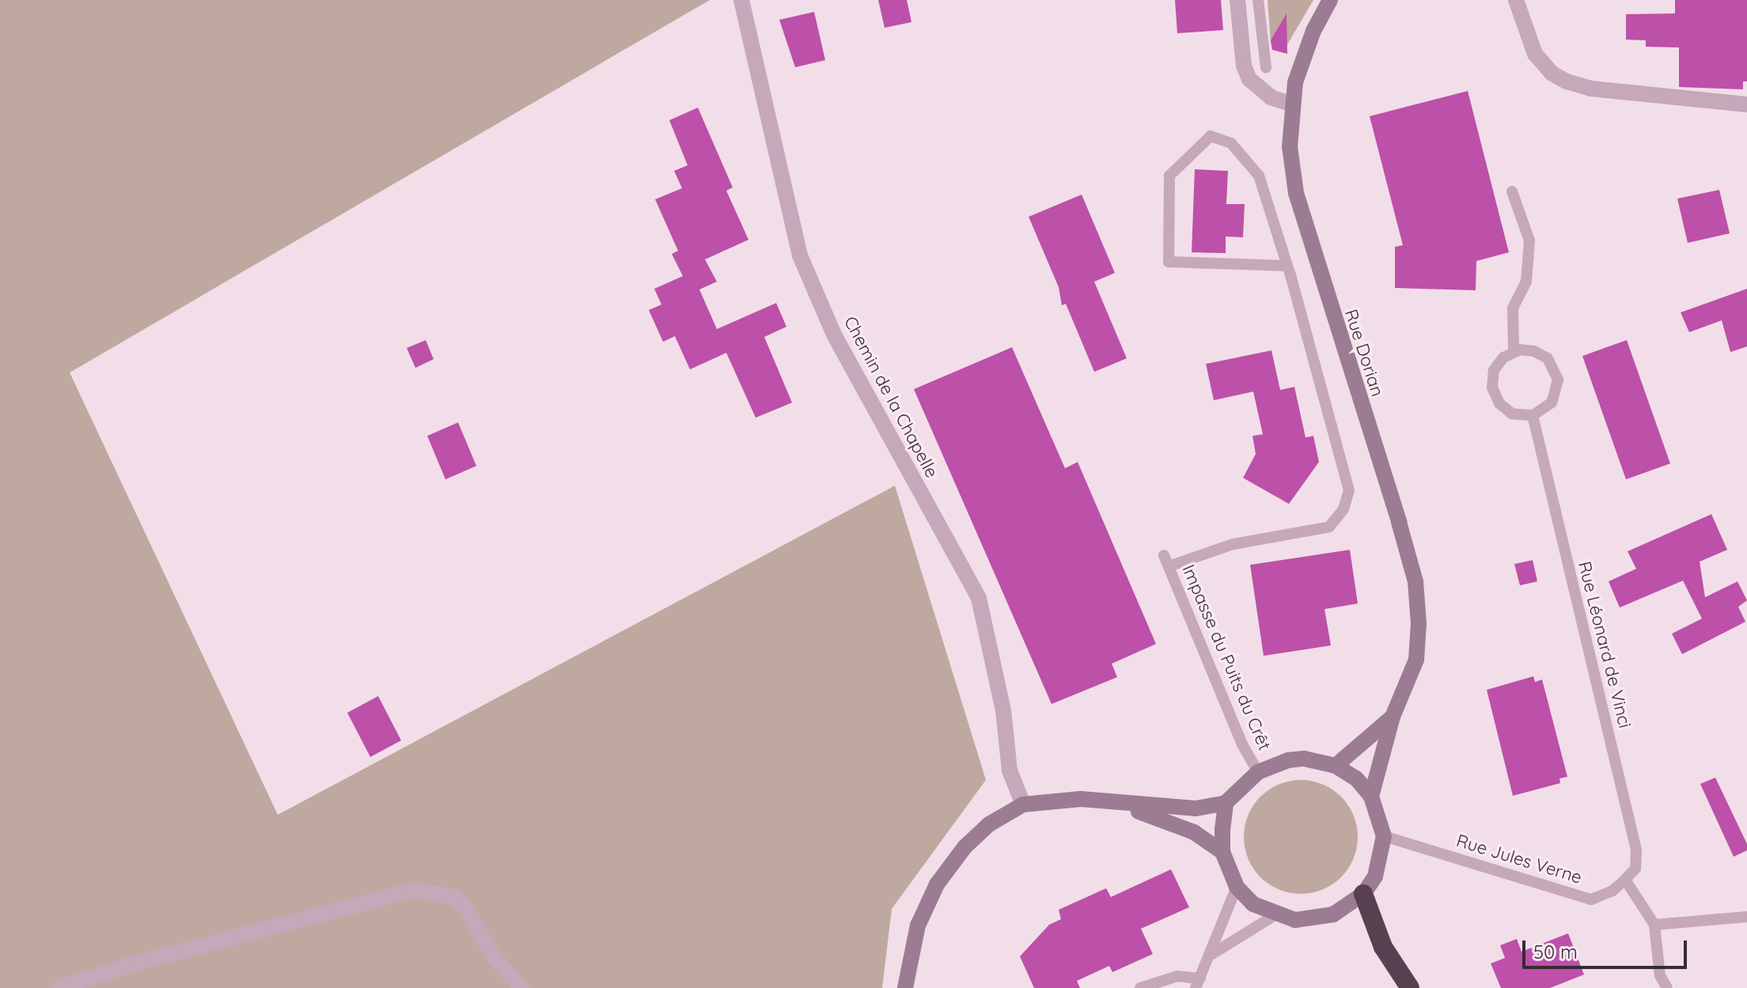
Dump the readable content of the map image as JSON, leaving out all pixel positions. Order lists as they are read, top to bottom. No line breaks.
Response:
{"streets":{"main road":["Rue Dorian"],"street":["Chemin de la Chapelle"],"lane":["Rue Léonard de Vinci","Impasse du Puits du Crêt","Rue Jules Verne"]},"crossings":[["Rue Dorian","Impasse du Puits du Crêt"],["Rue Dorian","Rue Jules Verne"],["Rue Léonard de Vinci","Rue Jules Verne"],["Impasse du Puits du Crêt","Rue Jules Verne"]],"scale_bar":"50 m"}
